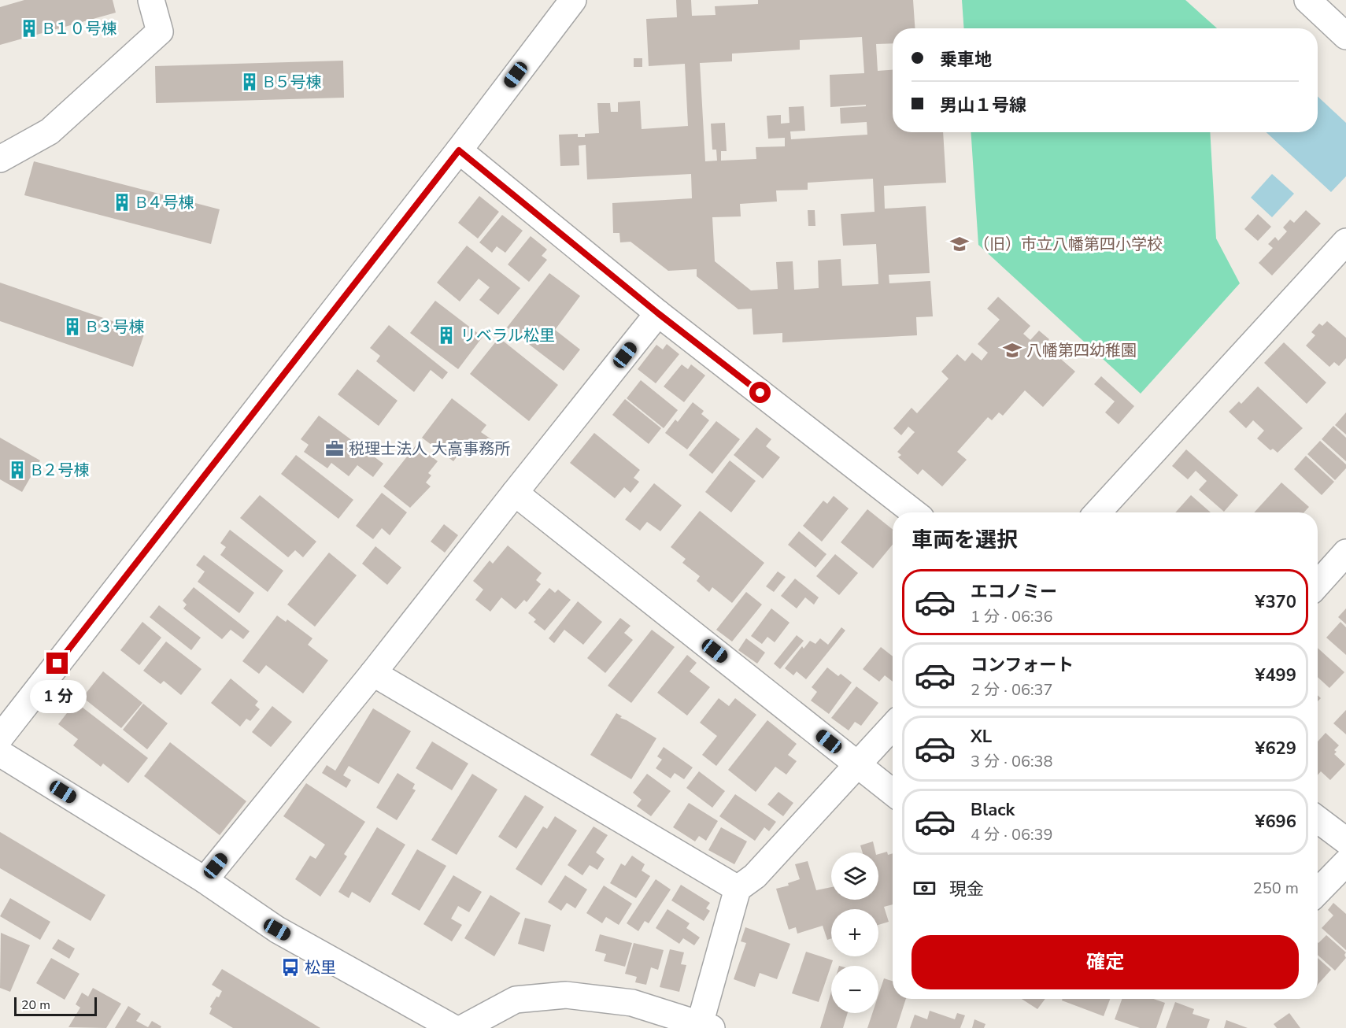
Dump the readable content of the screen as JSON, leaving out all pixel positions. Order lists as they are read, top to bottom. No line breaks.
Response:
{"places":{"building":["B１０号棟","B５号棟","B４号棟","B３号棟","リベラル松里","B２号棟"],"school or university":["（旧）市立八幡第四小学校","八幡第四幼稚園"],"office":["税理士法人 大高事務所"],"bus stop":["松里"]},"scale_bar":"20 m","page":{"banner":["乗車地","男山１号線"],"heading":"車両を選択","list":[{"name":"エコノミー","note":"1 分 · 06:36","value":"¥370"},{"name":"コンフォート","note":"2 分 · 06:37","value":"¥499"},{"name":"XL","note":"3 分 · 06:38","value":"¥629"},{"name":"Black","note":"4 分 · 06:39","value":"¥696"}],"bubble":"1 分","map_buttons":["+","−"],"pay":["現金","250 m"],"buttons":"確定","scale":"20 m"}}
